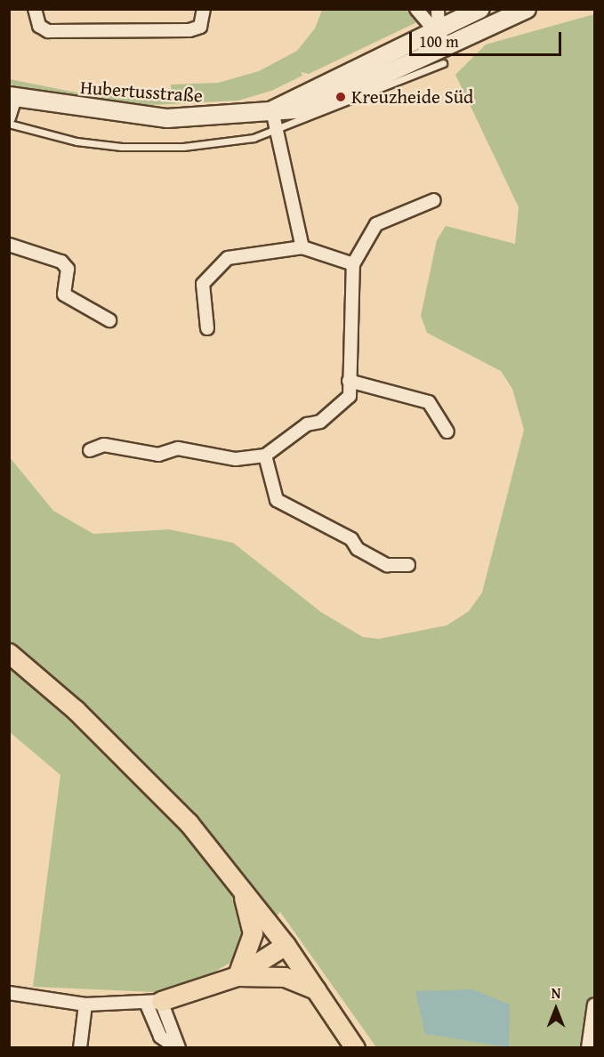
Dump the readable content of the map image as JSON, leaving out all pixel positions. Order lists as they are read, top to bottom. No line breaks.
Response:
{"streets":{"street":["Hubertusstraße"]},"places":["Kreuzheide Süd"],"scale_bar":"100 m","north":"top"}
